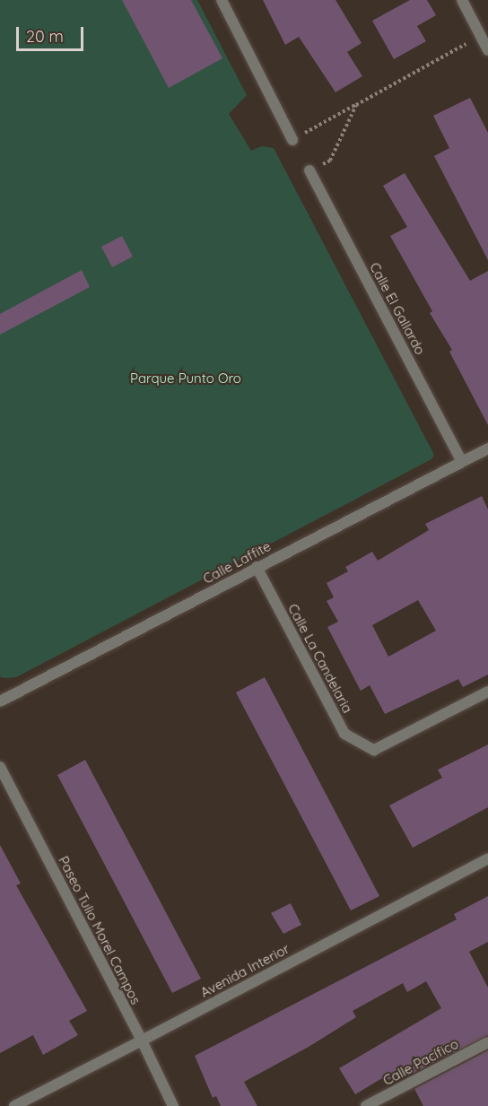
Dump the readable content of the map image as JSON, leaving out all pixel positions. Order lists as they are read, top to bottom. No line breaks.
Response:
{"streets":{"street":["Calle El Gallardo","Calle Laffite","Calle La Candelaria","Paseo Tulio Morel Campos","Avenida Interior","Calle Pacífico"]},"crossings":[["Calle El Gallardo","Calle Laffite"],["Calle Laffite","Calle La Candelaria"],["Paseo Tulio Morel Campos","Avenida Interior"]],"parks":["Parque Punto Oro"],"scale_bar":"20 m"}
